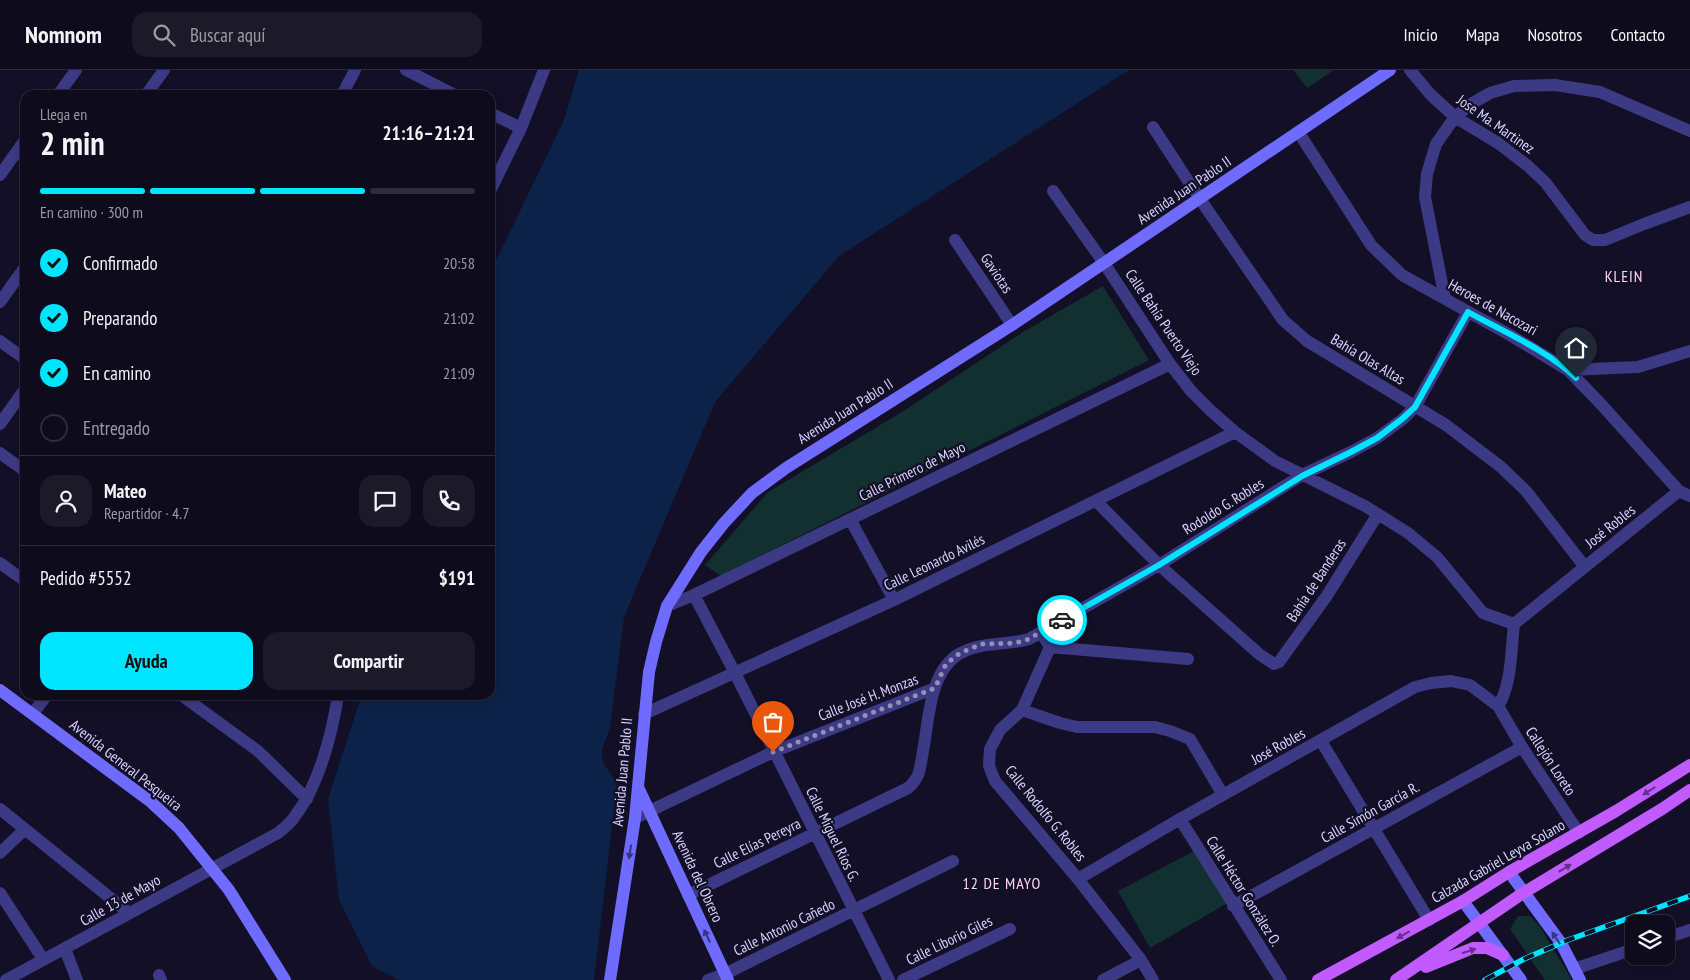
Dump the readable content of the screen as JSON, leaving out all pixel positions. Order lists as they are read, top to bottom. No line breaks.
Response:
{"streets":{"main road":["Avenida Juan Pablo II","Avenida General Pesqueira","Calzada Gabriel Leyva Solano","Avenida del Obrero"],"street":["Jose Ma. Martinez","Gaviotas","Heroes de Nacozari","Calle Bahía Puerto Viejo","Bahía Olas Altas","Calle Primero de Mayo","Rodoldo G. Robles","José Robles","Calle Leonardo Avilés","Bahía de Banderas","Calle José H. Monzas","Callejón Loreto","Calle Simón García R.","Calle Rodolfo G. Robles","Calle Miguel Ríos G.","Calle Elías Pereyra","Calle Héctor González O.","Calle 13 de Mayo","Calle Antonio Cañedo","Calle Liborio Giles"]},"crossings":[["Avenida Juan Pablo II","Gaviotas"],["Avenida Juan Pablo II","Heroes de Nacozari"],["Avenida Juan Pablo II","Calle Bahía Puerto Viejo"],["Avenida Juan Pablo II","Bahía Olas Altas"],["Avenida Juan Pablo II","Calle Primero de Mayo"],["Avenida Juan Pablo II","Calle Leonardo Avilés"],["Avenida Juan Pablo II","Calle José H. Monzas"],["Avenida Juan Pablo II","Avenida del Obrero"],["Heroes de Nacozari","Rodoldo G. Robles"],["Heroes de Nacozari","José Robles"],["Calle Bahía Puerto Viejo","Calle Primero de Mayo"],["Calle Bahía Puerto Viejo","Rodoldo G. Robles"],["Calle Bahía Puerto Viejo","José Robles"],["Calle Bahía Puerto Viejo","Calle Leonardo Avilés"],["Calle Bahía Puerto Viejo","Bahía de Banderas"],["Bahía Olas Altas","Rodoldo G. Robles"],["Bahía Olas Altas","José Robles"],["Calle Primero de Mayo","Calle Miguel Ríos G."],["Rodoldo G. Robles","Bahía de Banderas"],["Rodoldo G. Robles","Calle José H. Monzas"],["Rodoldo G. Robles","Calle Elías Pereyra"],["José Robles","Callejón Loreto"],["José Robles","Calle Rodolfo G. Robles"],["José Robles","Calle Héctor González O."],["Calle Leonardo Avilés","Calle Miguel Ríos G."],["Calle José H. Monzas","Calle Miguel Ríos G."],["Calle José H. Monzas","Calle Elías Pereyra"],["Calle José H. Monzas","Avenida del Obrero"],["Callejón Loreto","Calle Simón García R."],["Callejón Loreto","Calzada Gabriel Leyva Solano"],["Avenida General Pesqueira","Calle 13 de Mayo"],["Calle Simón García R.","Calle Héctor González O."],["Calle Miguel Ríos G.","Calle Elías Pereyra"],["Calle Miguel Ríos G.","Calle Antonio Cañedo"],["Calle Elías Pereyra","Avenida del Obrero"],["Avenida del Obrero","Calle Antonio Cañedo"]],"one_way":["Avenida del Obrero"],"districts":["KLEIN","12 DE MAYO"],"page":{"header":"Nomnom","search":"Buscar aquí","nav":["Inicio","Mapa","Nosotros","Contacto"],"heading":["2 min","Llega en","21:16–21:21"],"panel":["Mateo","Repartidor · 4.7","Pedido #5552","$191"],"bar":"En camino · 300 m","list":[["Confirmado","20:58"],["Preparando","21:02"],["En camino","21:09"],"Entregado"],"buttons":["Ayuda","Compartir"]}}
